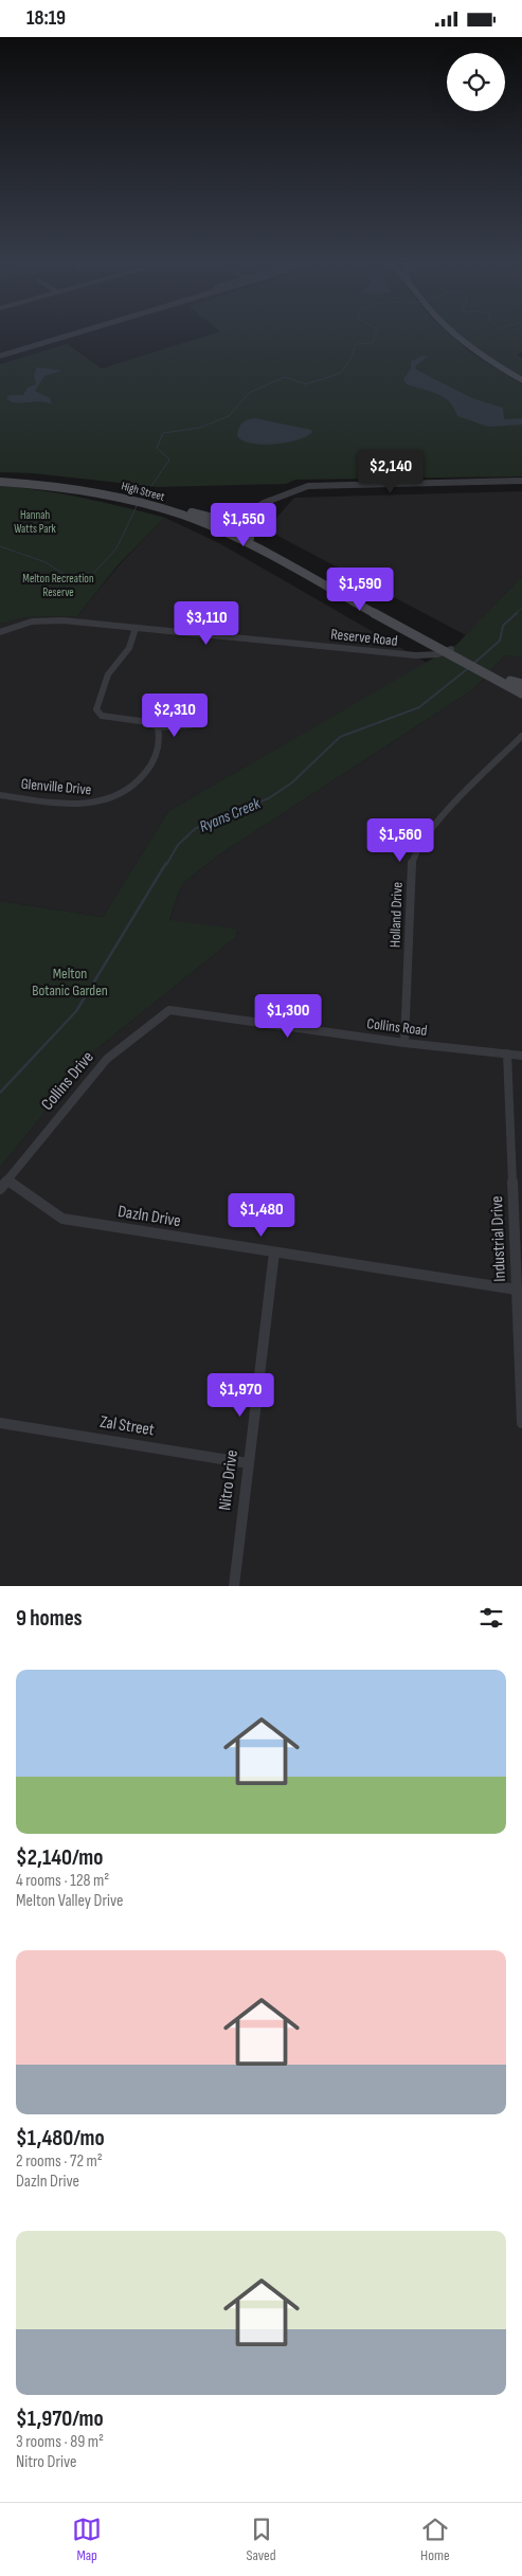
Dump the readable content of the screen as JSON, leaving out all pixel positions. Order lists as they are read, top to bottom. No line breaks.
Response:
{"streets":{"main road":["High Street"],"street":["Reserve Road","Glenville Drive","Holland Drive","Collins Road","Collins Drive","Dazln Drive","Industrial Drive","Zal Street","Nitro Drive"]},"crossings":[["High Street","Reserve Road"],["Holland Drive","Collins Road"],["Collins Road","Collins Drive"],["Collins Road","Industrial Drive"],["Collins Drive","Dazln Drive"],["Dazln Drive","Industrial Drive"],["Dazln Drive","Nitro Drive"],["Zal Street","Nitro Drive"]],"water":["Ryans Creek"],"parks":["Hannah Watts Park","Melton Recreation Reserve","Melton Botanic Garden"],"page":{"status":"18:19","price":["$2,140","$1,550","$1,590","$3,110","$2,310","$1,560","$1,300","$1,480","$1,970"],"heading":"9 homes","list":[{"name":"$2,140/mo","note":"4 rooms · 128 m² · Melton Valley Drive"},{"name":"$1,480/mo","note":"2 rooms · 72 m² · Dazln Drive"},{"name":"$1,970/mo","note":"3 rooms · 89 m² · Nitro Drive"}],"tabs":["Map","Saved","Home"]}}
